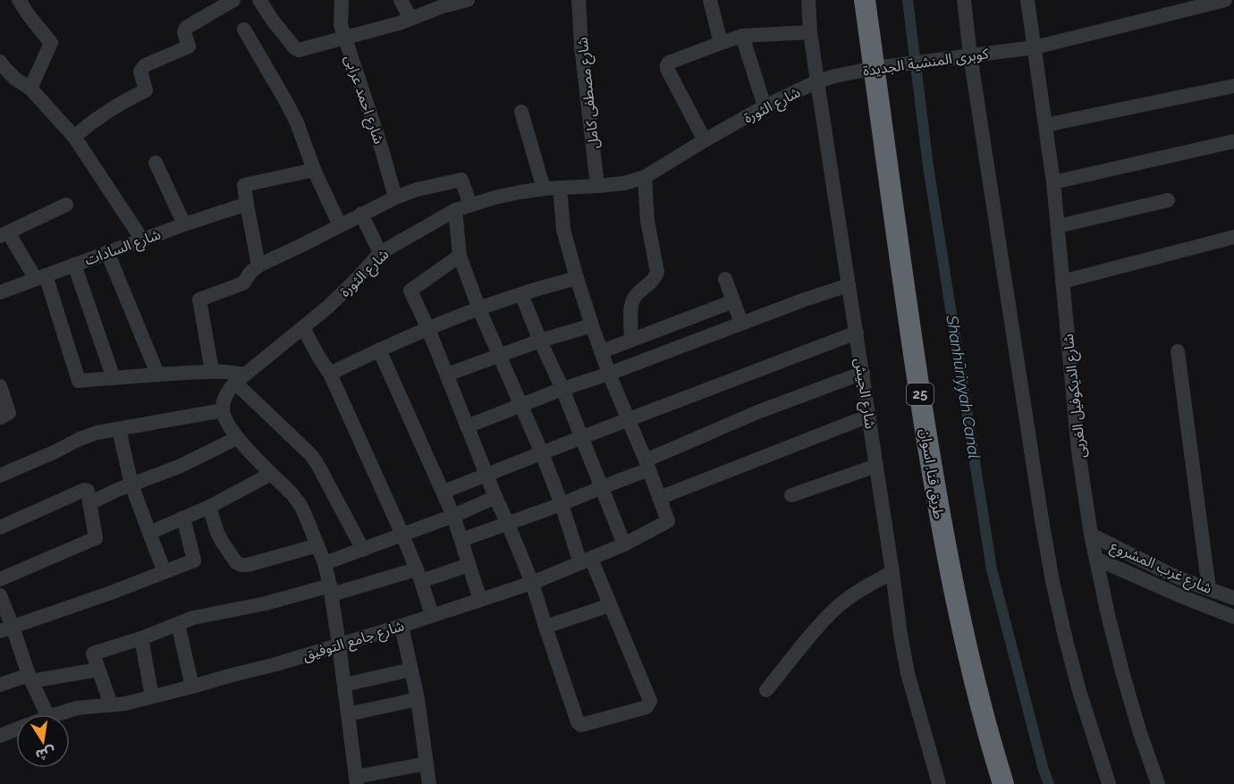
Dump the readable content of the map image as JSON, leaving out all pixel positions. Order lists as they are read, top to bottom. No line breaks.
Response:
{"streets":{"highway":["25","طريق قنا, اسوان"],"street":["كوبرى المنشية الجديدة","شارع مصطفى كامل","شارع احمد عرابى","شارع الثورة","شارع السادات","شارع الجيش","شارع الديكوفيل الغربى","شارع غرب المشروع","شارع جامع التوفيق"]},"crossings":[["كوبرى المنشية الجديدة","شارع الثورة"],["كوبرى المنشية الجديدة","شارع الجيش"],["كوبرى المنشية الجديدة","شارع الديكوفيل الغربى"],["كوبرى المنشية الجديدة","طريق قنا, اسوان"],["شارع مصطفى كامل","شارع الثورة"],["شارع الثورة","شارع الجيش"],["شارع الديكوفيل الغربى","شارع غرب المشروع"]],"water":["Shanhūriyyah Canal"],"north":"bottom"}
